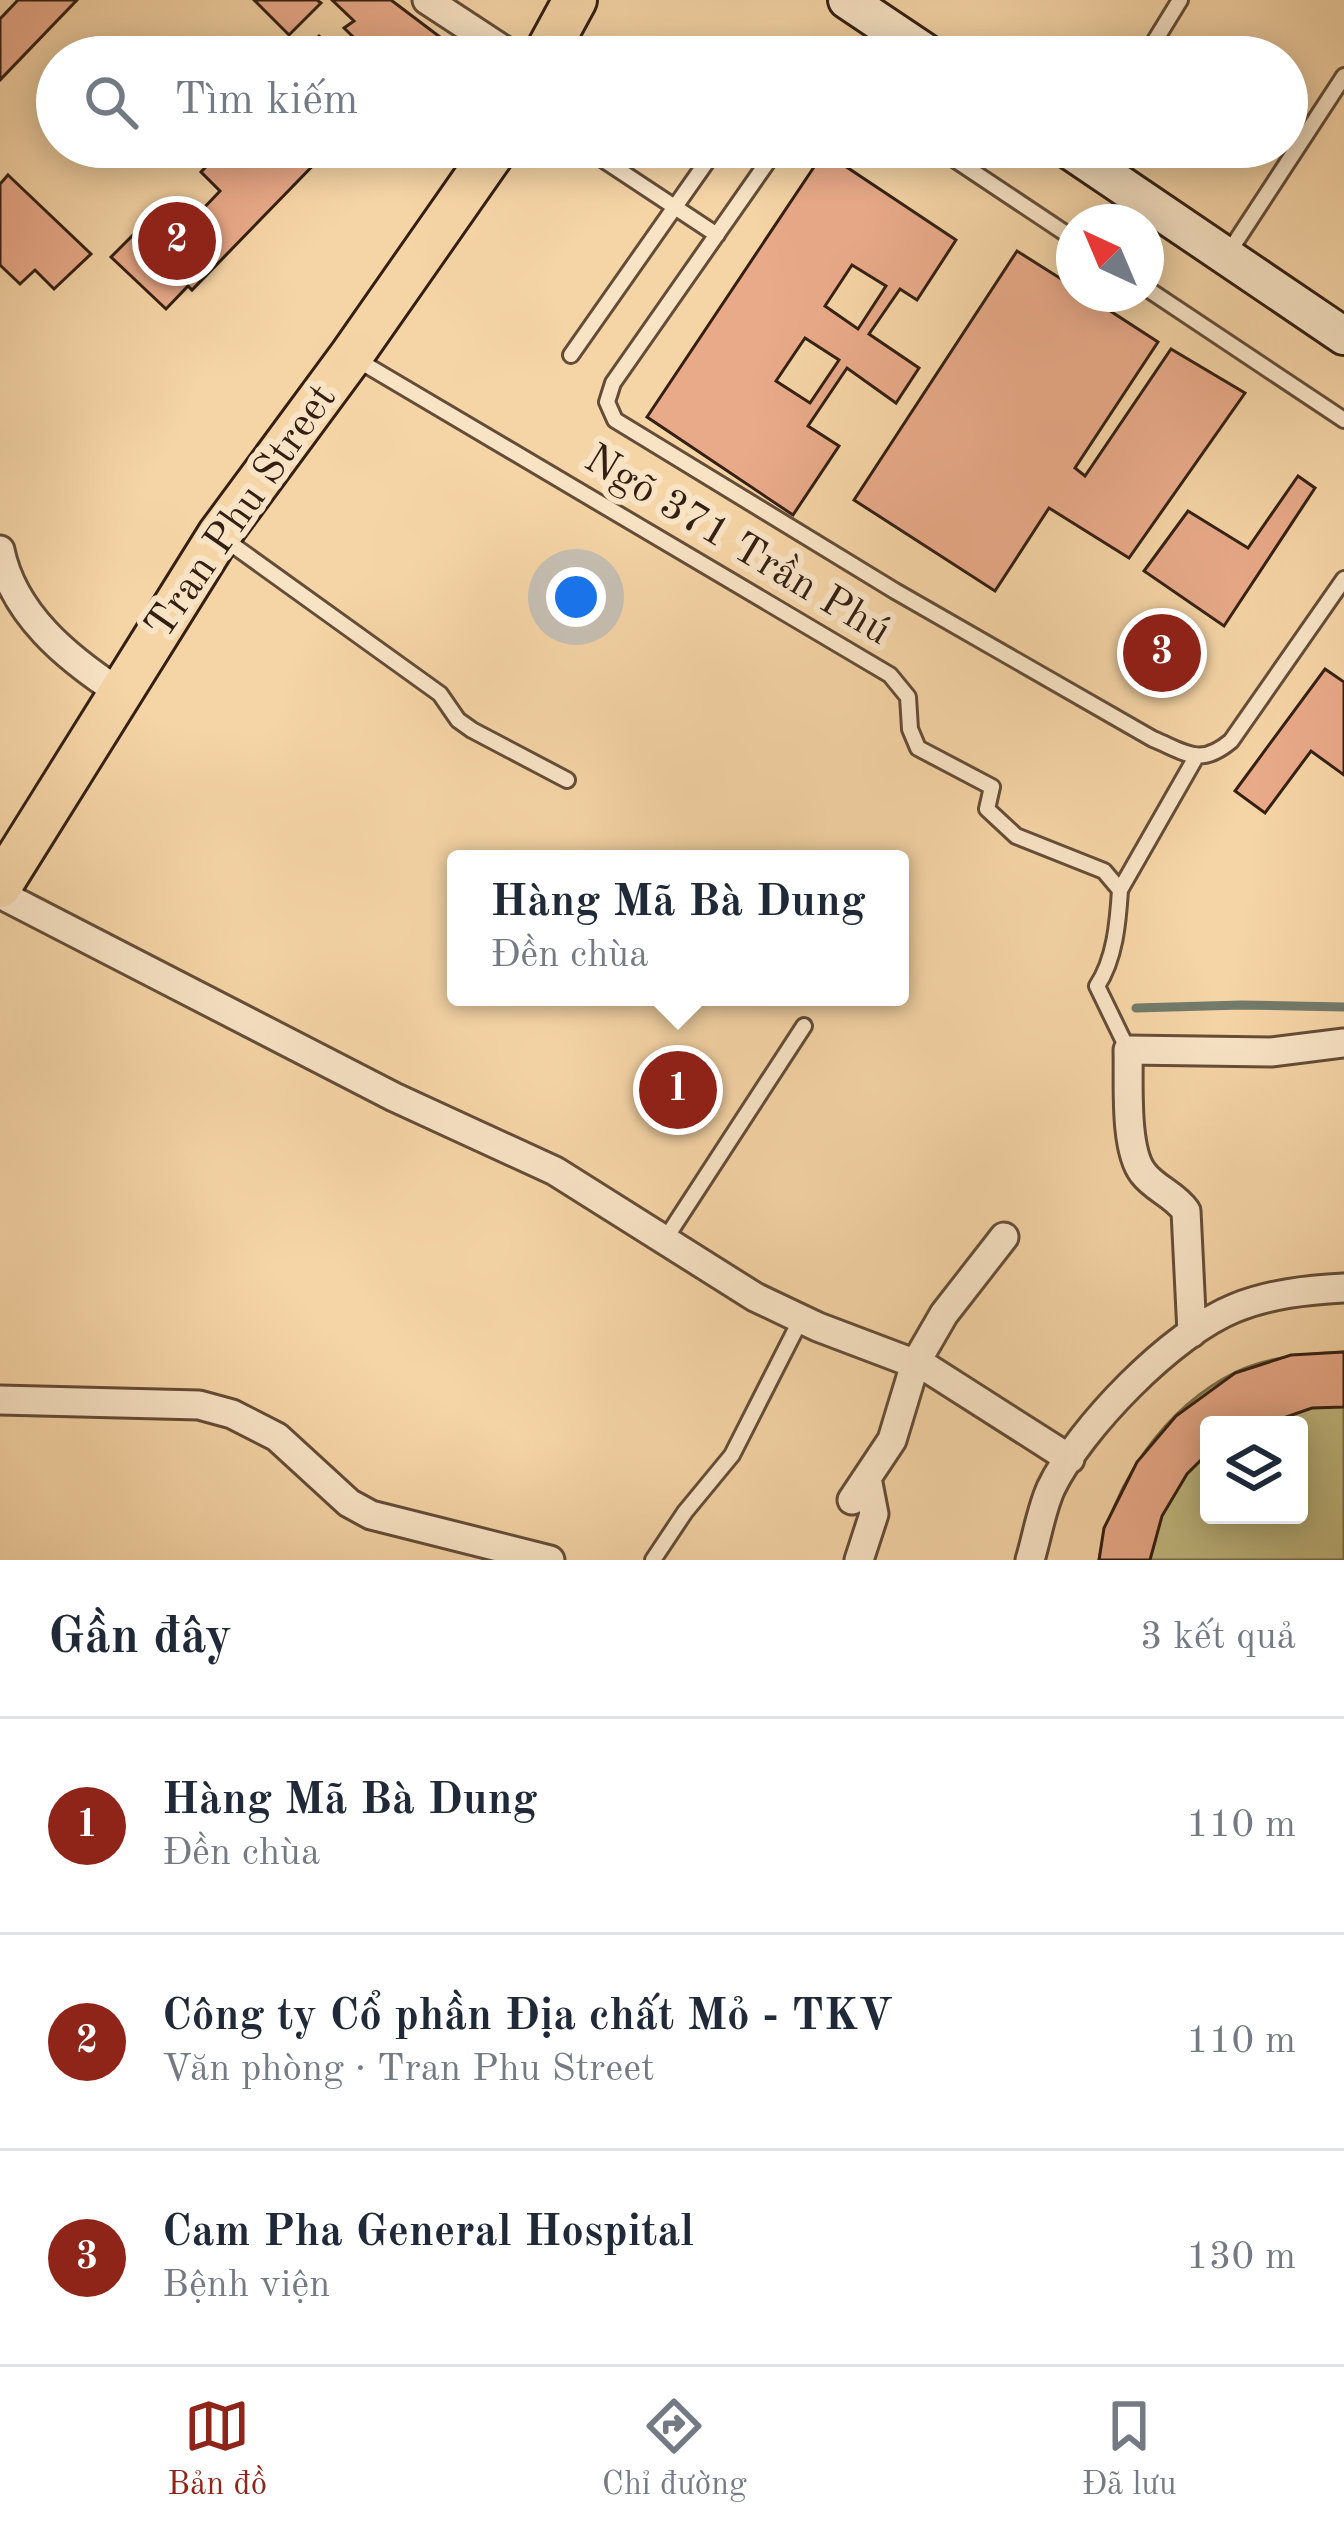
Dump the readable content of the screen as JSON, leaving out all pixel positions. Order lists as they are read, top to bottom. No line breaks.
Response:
{"streets":{"main road":["Tran Phu Street"],"lane":["Ngõ 371 Trần Phú"]},"crossings":[["Tran Phu Street","Ngõ 371 Trần Phú"]],"north":"top left","page":{"search":"Tìm kiếm","pins":["2","3","1"],"popup":["Hàng Mã Bà Dung","Đền chùa"],"heading":["Gần đây","3 kết quả"],"list":[{"mark":"1","name":"Hàng Mã Bà Dung","note":"Đền chùa","value":"110 m"},{"mark":"2","name":"Công ty Cổ phần Địa chất Mỏ - TKV","note":"Văn phòng · Tran Phu Street","value":"110 m"},{"mark":"3","name":"Cam Pha General Hospital","note":"Bệnh viện","value":"130 m"}],"nav":["Bản đồ","Chỉ đường","Đã lưu"]}}
